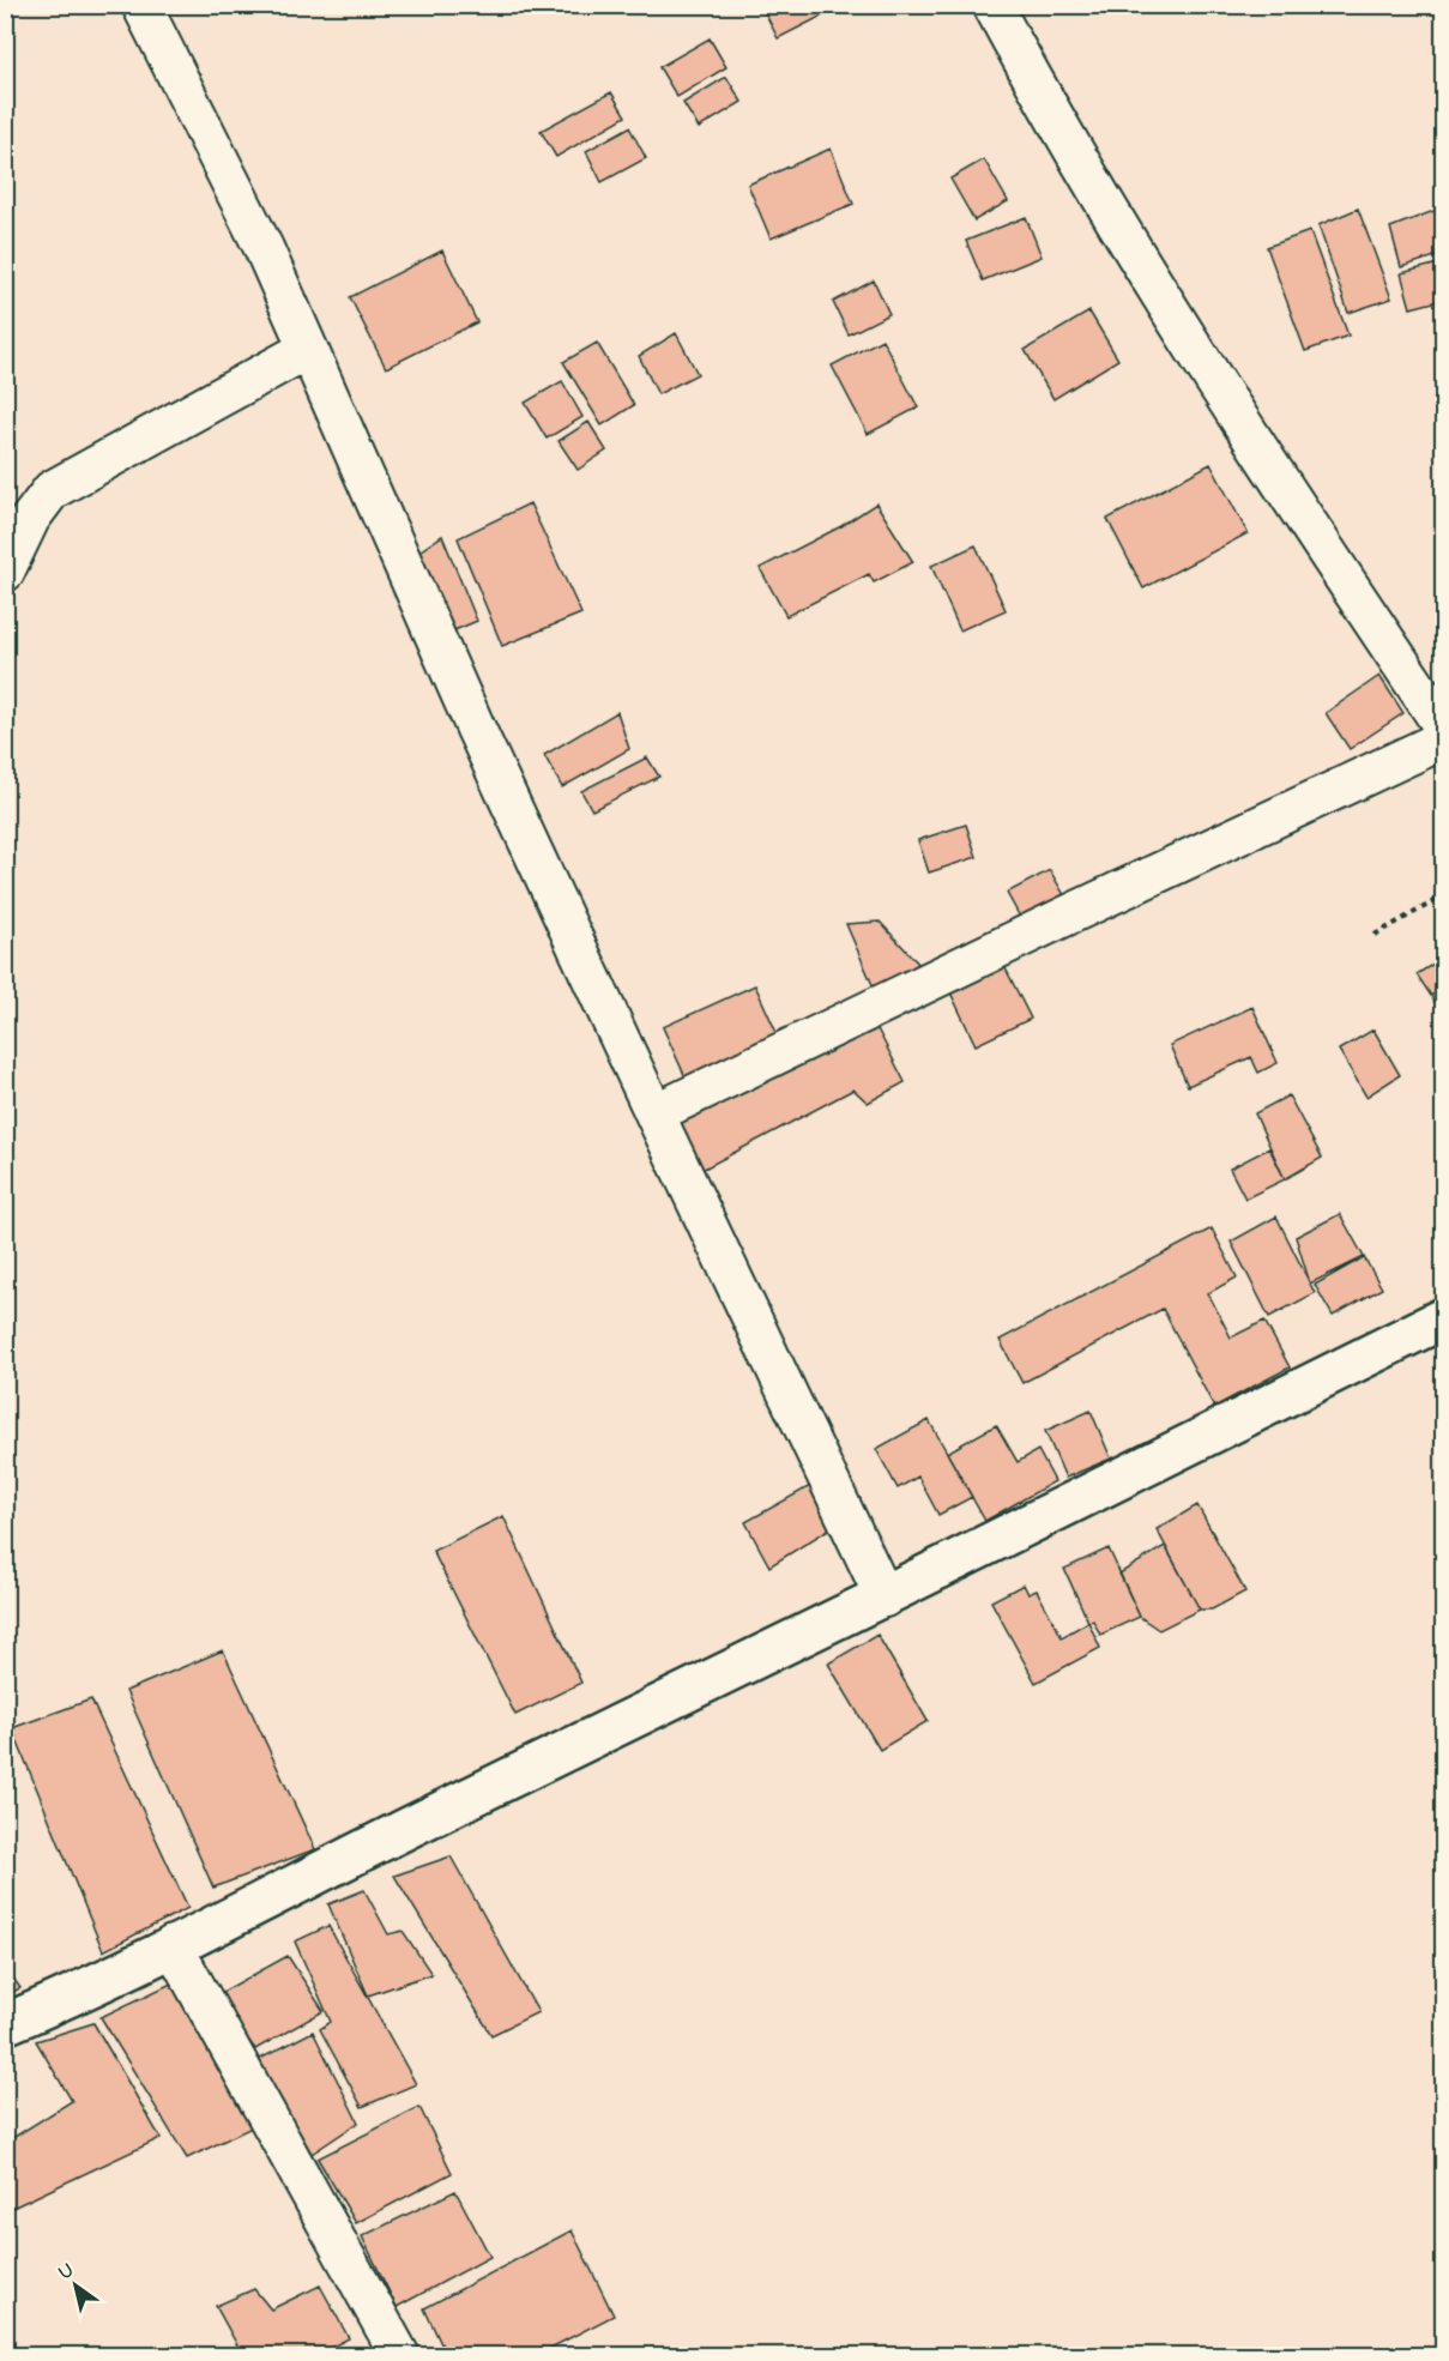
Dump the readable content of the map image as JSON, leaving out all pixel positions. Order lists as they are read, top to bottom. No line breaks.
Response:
{"north":"top left"}
